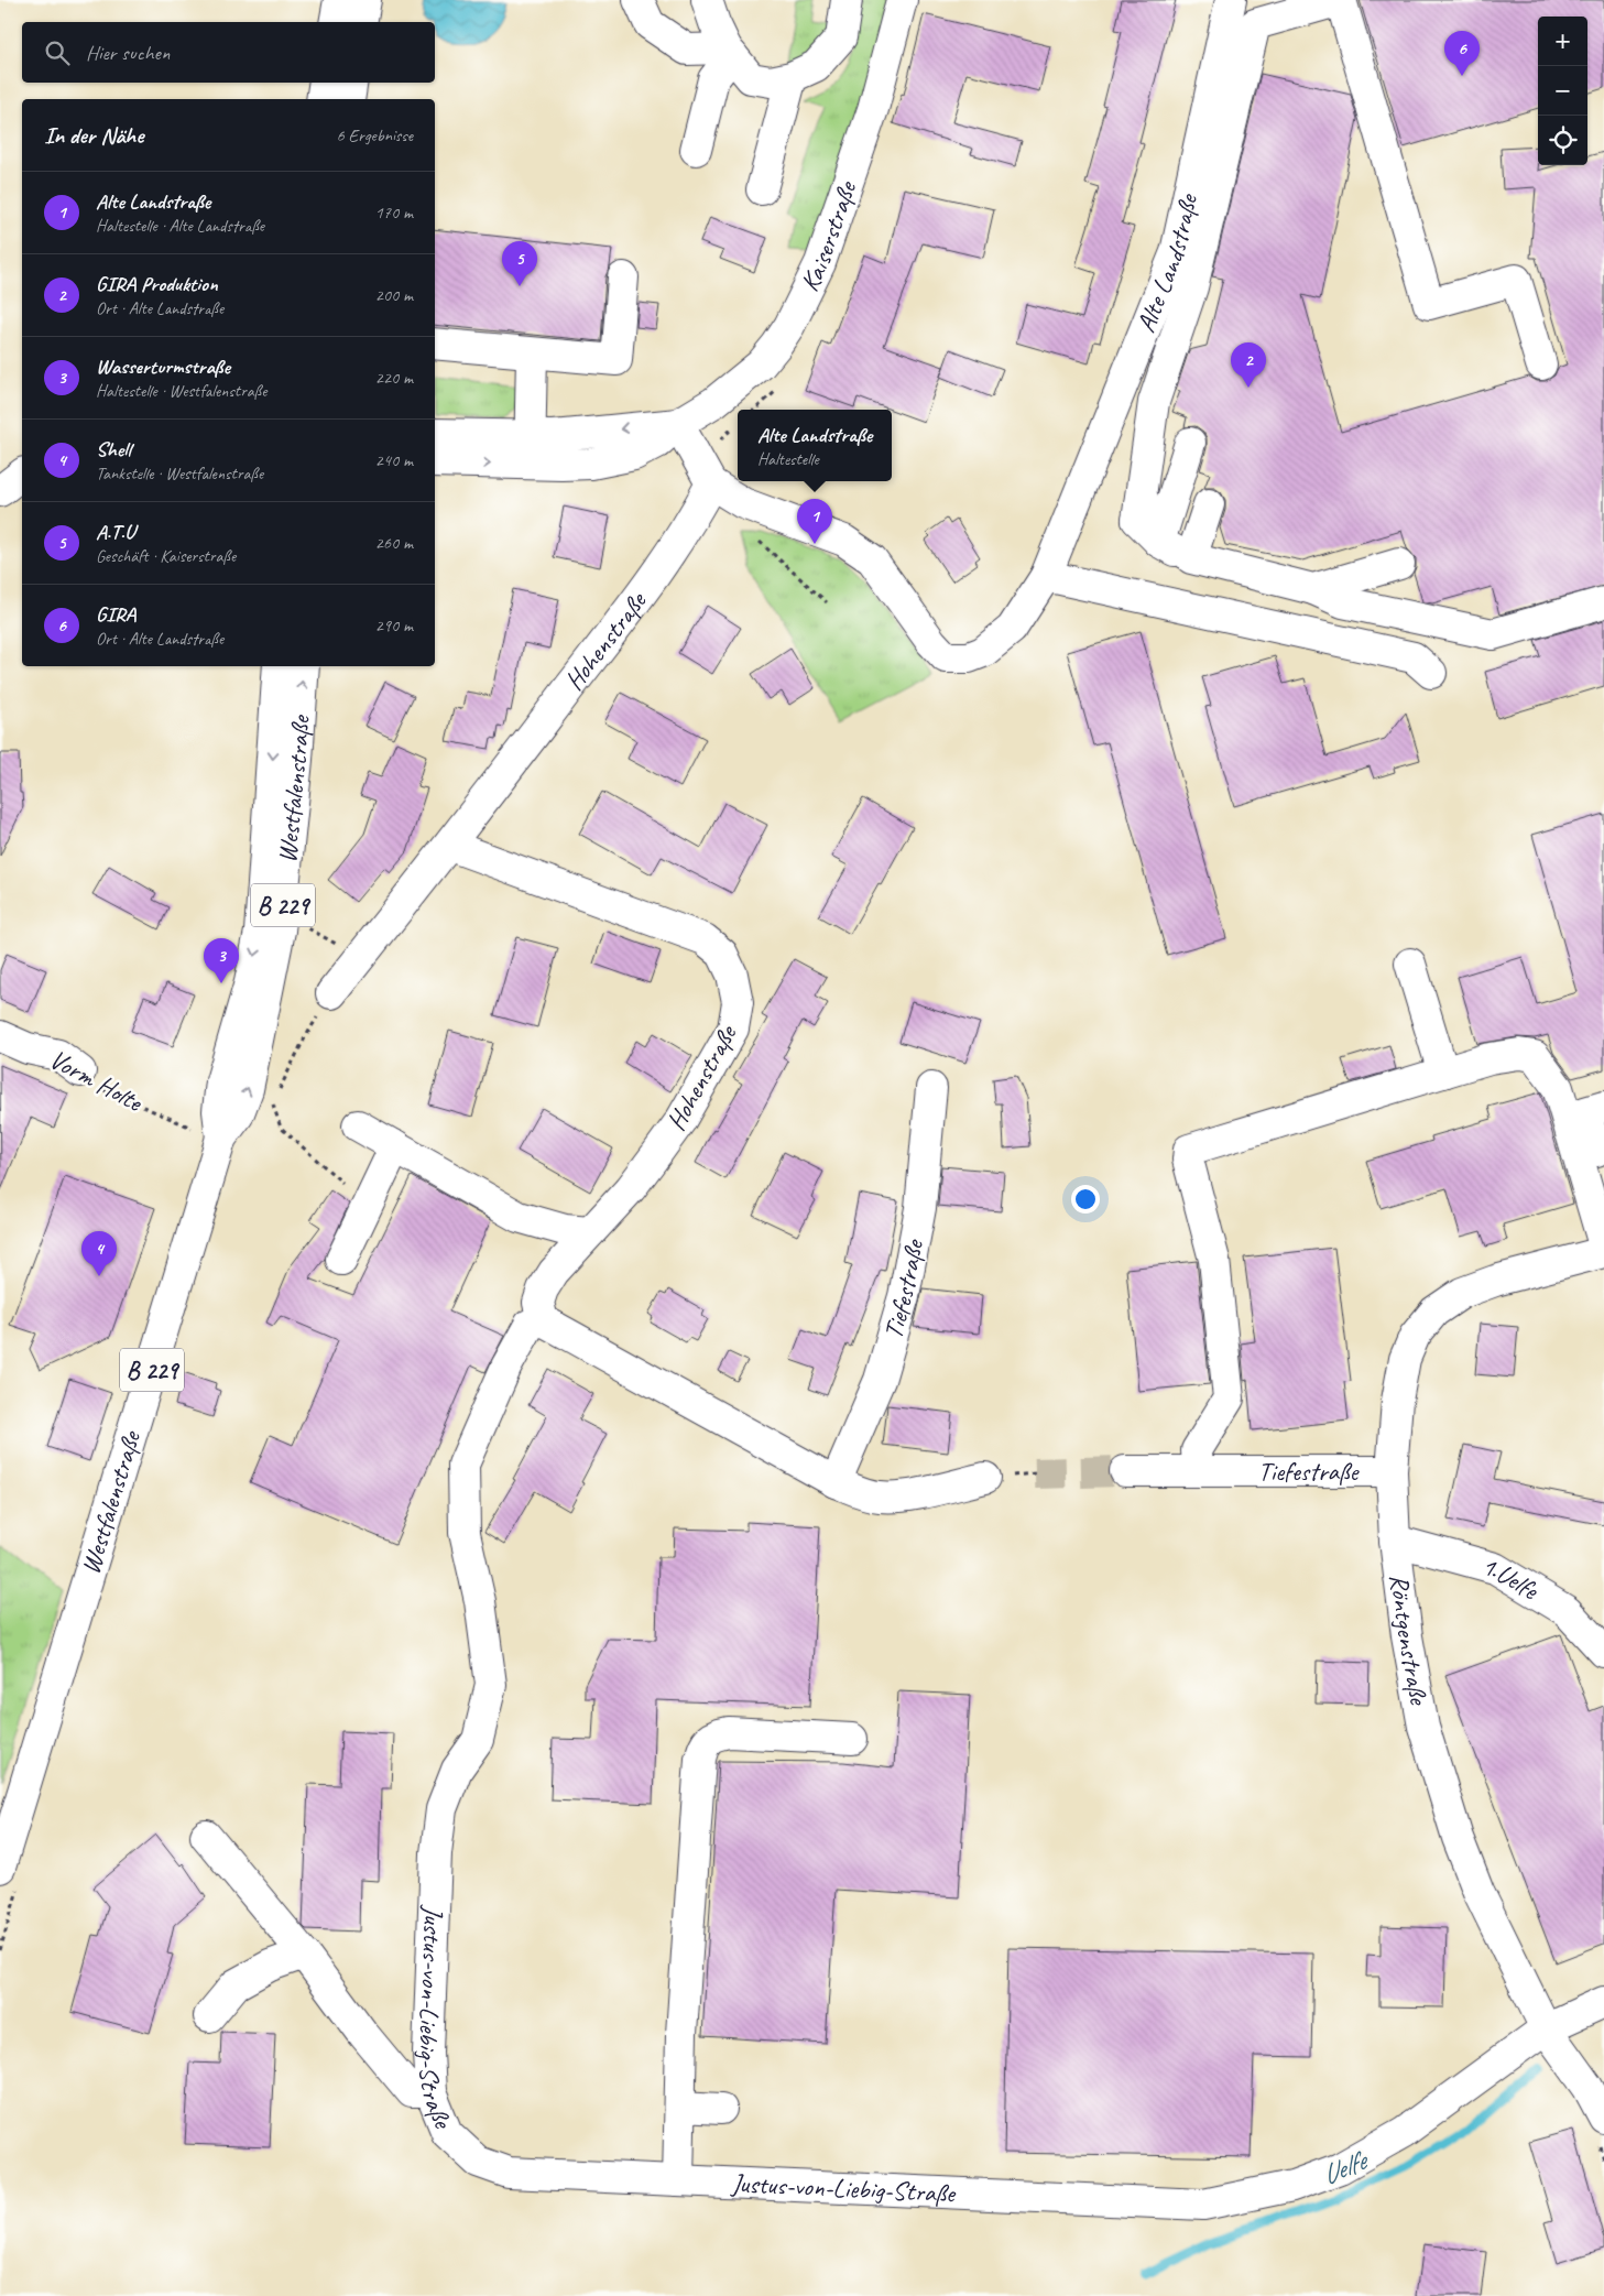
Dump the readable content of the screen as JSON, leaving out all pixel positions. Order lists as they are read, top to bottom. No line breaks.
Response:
{"streets":{"street":["Kaiserstraße","Alte Landstraße","Hohenstraße","Westfalenstraße","B 229","Vorm Holte","Tiefestraße","1.Uelfe","Röntgenstraße","Justus-von-Liebig-Straße"]},"crossings":[["Kaiserstraße","Alte Landstraße"],["Alte Landstraße","Hohenstraße"],["Hohenstraße","Justus-von-Liebig-Straße"],["Westfalenstraße","Vorm Holte"],["Tiefestraße","Röntgenstraße"],["1.Uelfe","Röntgenstraße"],["Röntgenstraße","Justus-von-Liebig-Straße"]],"water":["Uelfe"],"page":{"map_buttons":["+","−"],"search":"Hier suchen","pins":["6","5","2","1","3","4"],"heading":["In der Nähe","6 Ergebnisse"],"list":[{"mark":"1","name":"Alte Landstraße","note":"Haltestelle · Alte Landstraße","value":"170 m"},{"mark":"2","name":"GIRA Produktion","note":"Ort · Alte Landstraße","value":"200 m"},{"mark":"3","name":"Wasserturmstraße","note":"Haltestelle · Westfalenstraße","value":"220 m"},{"mark":"4","name":"Shell","note":"Tankstelle · Westfalenstraße","value":"240 m"},{"mark":"5","name":"A.T.U","note":"Geschäft · Kaiserstraße","value":"260 m"},{"mark":"6","name":"GIRA","note":"Ort · Alte Landstraße","value":"290 m"}],"popup":["Alte Landstraße","Haltestelle"]}}
